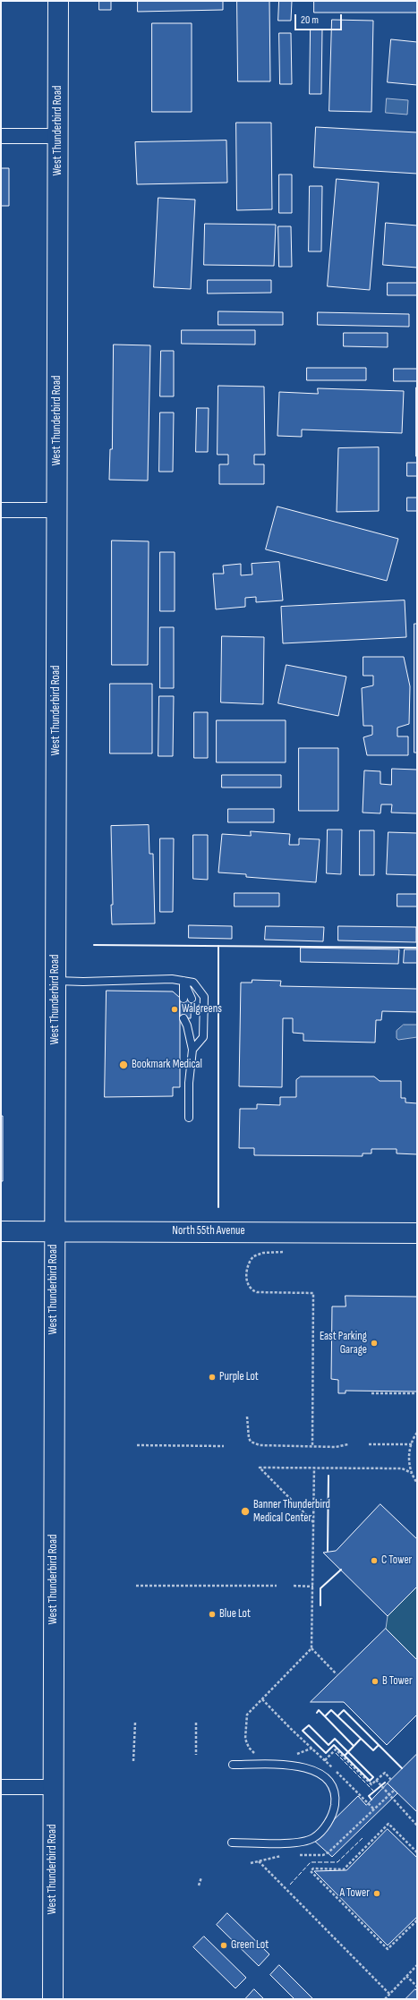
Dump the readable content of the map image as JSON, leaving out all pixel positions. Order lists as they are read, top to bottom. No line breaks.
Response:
{"streets":{"main road":["West Thunderbird Road","North 55th Avenue"]},"crossings":[["West Thunderbird Road","North 55th Avenue"]],"places":["Walgreens","Bookmark Medical","East Parking Garage","Purple Lot","Banner Thunderbird Medical Center","C Tower","Blue Lot","B Tower","A Tower","Green Lot"],"scale_bar":"20 m"}
